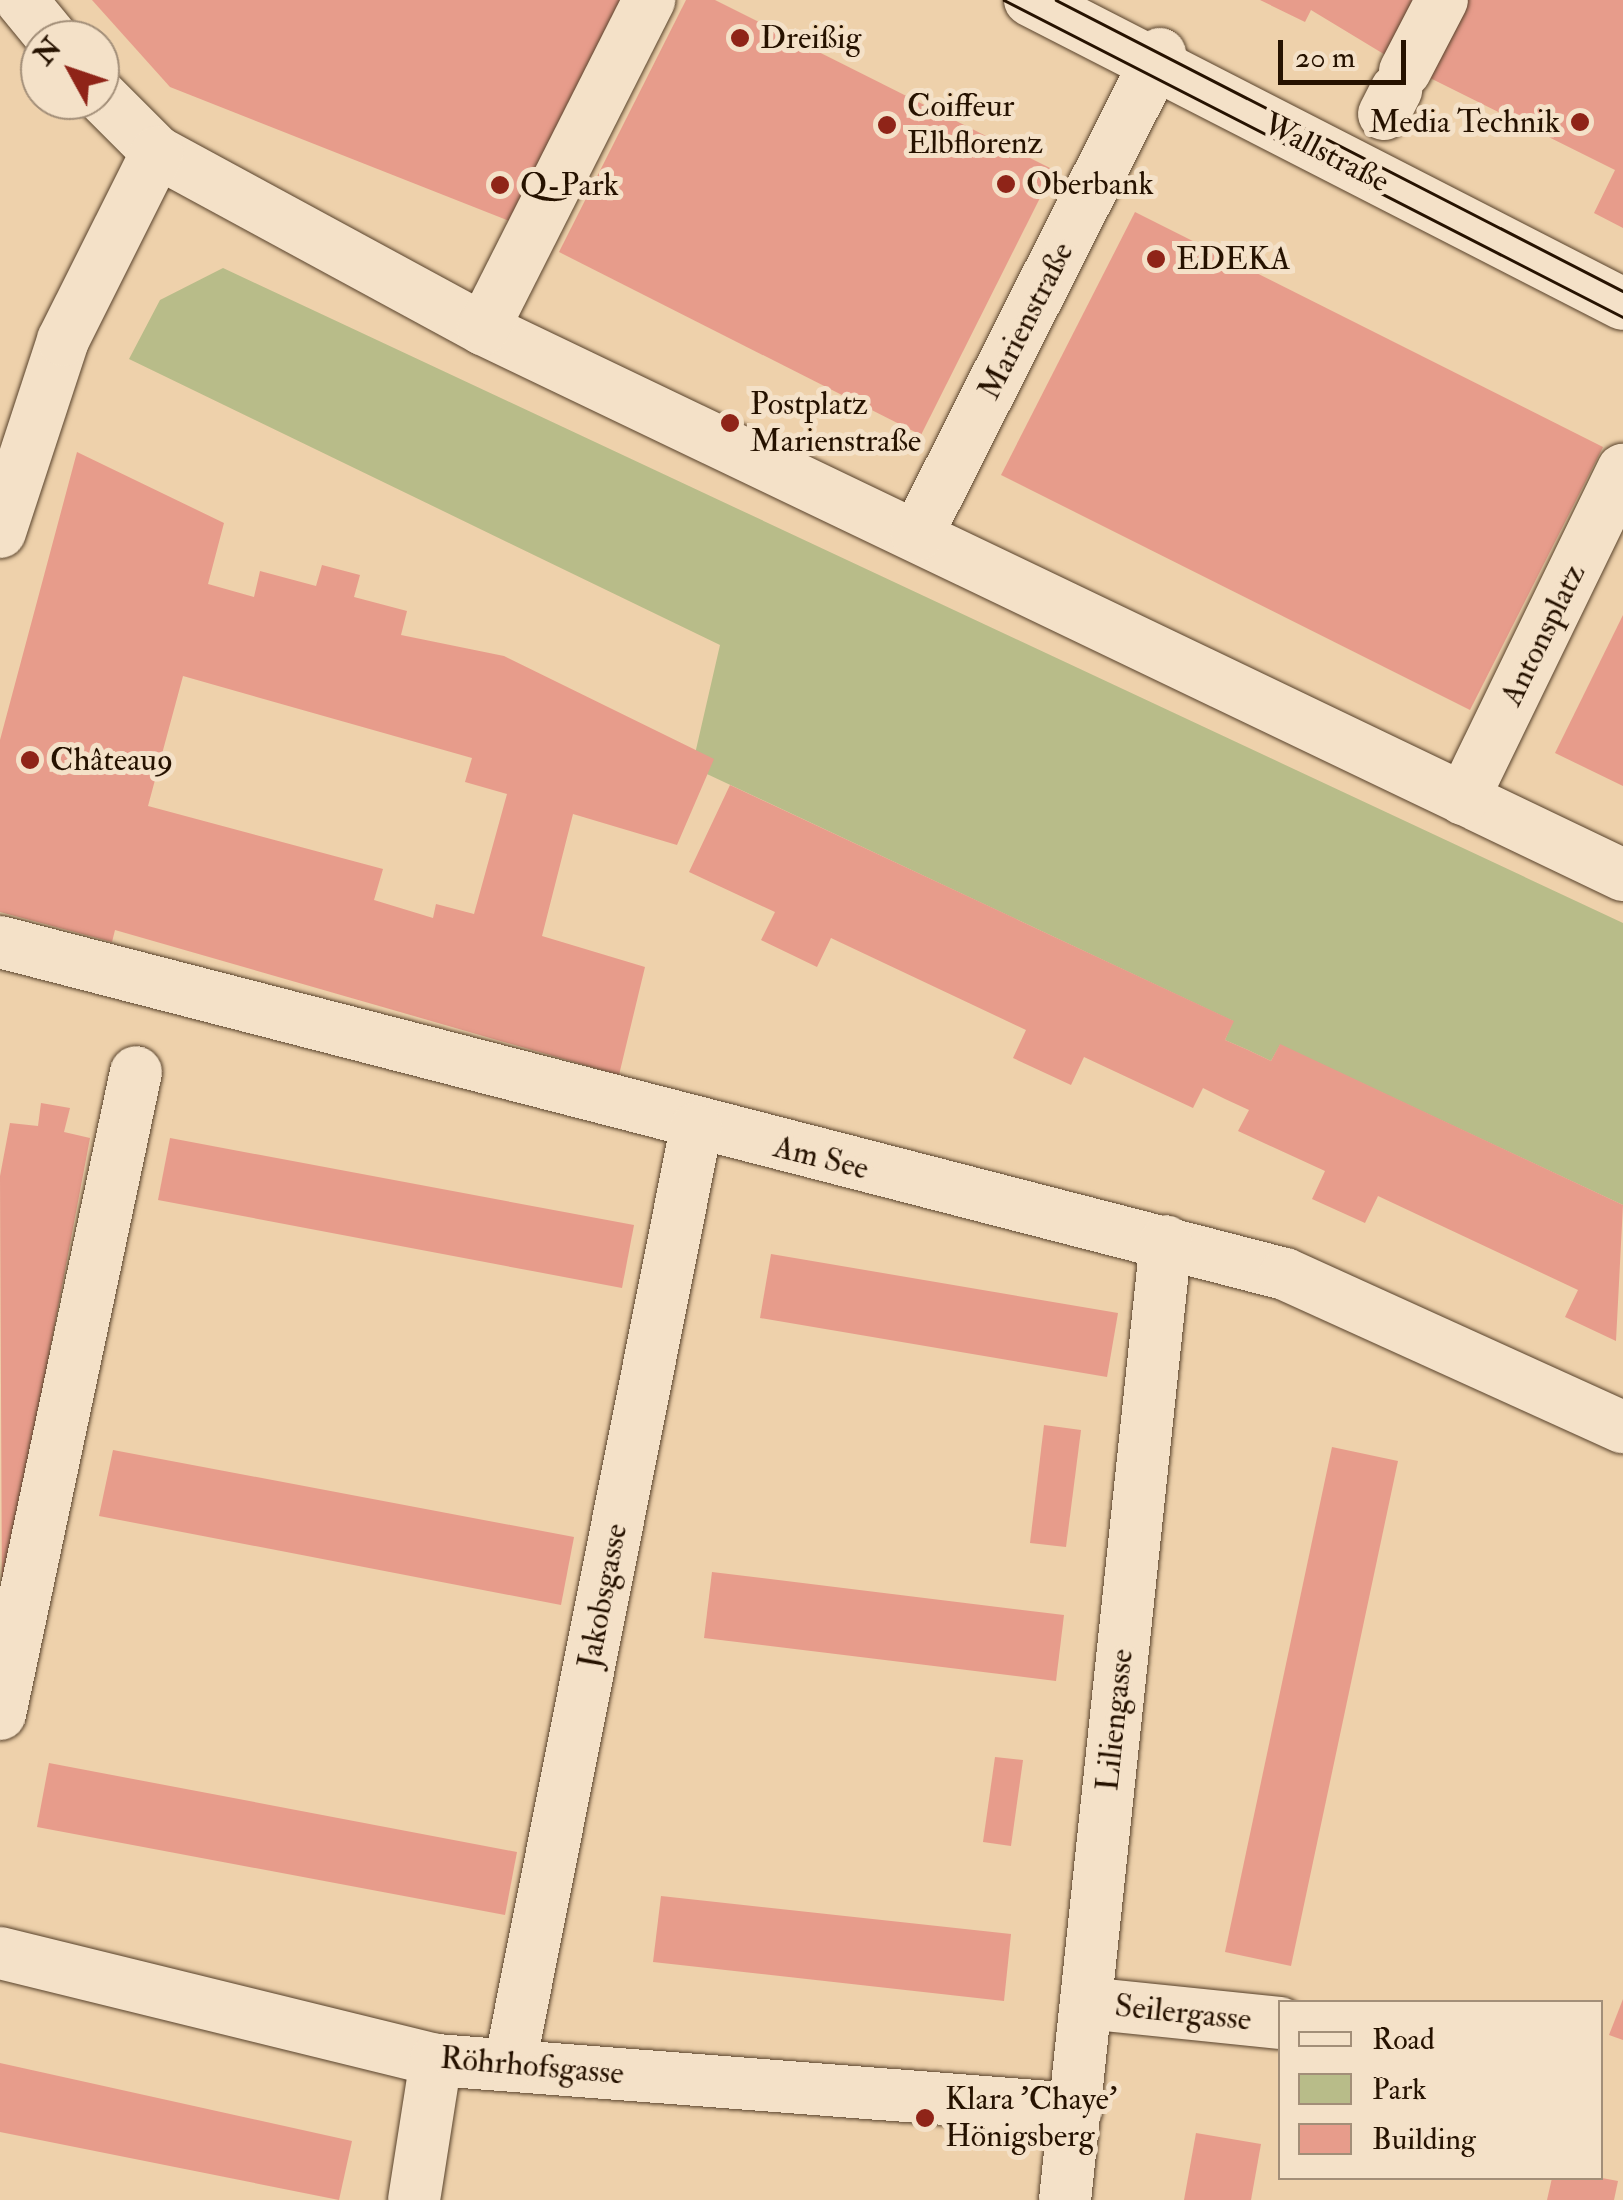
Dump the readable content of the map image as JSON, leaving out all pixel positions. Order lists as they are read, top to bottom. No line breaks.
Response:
{"streets":{"street":["Wallstraße","Marienstraße","Antonsplatz","Am See","Jakobsgasse","Liliengasse","Seilergasse","Röhrhofsgasse"]},"crossings":[["Wallstraße","Marienstraße"],["Am See","Jakobsgasse"],["Am See","Liliengasse"],["Jakobsgasse","Röhrhofsgasse"],["Liliengasse","Seilergasse"],["Liliengasse","Röhrhofsgasse"]],"places":["Dreißig","Media Technik","Coiffeur Elbflorenz","Oberbank","Q-Park","EDEKA","Postplatz Marienstraße","Château9","Klara 'Chaye' Hönigsberg"],"legend":["Road","Park","Building"],"scale_bar":"20 m","north":"top left"}
